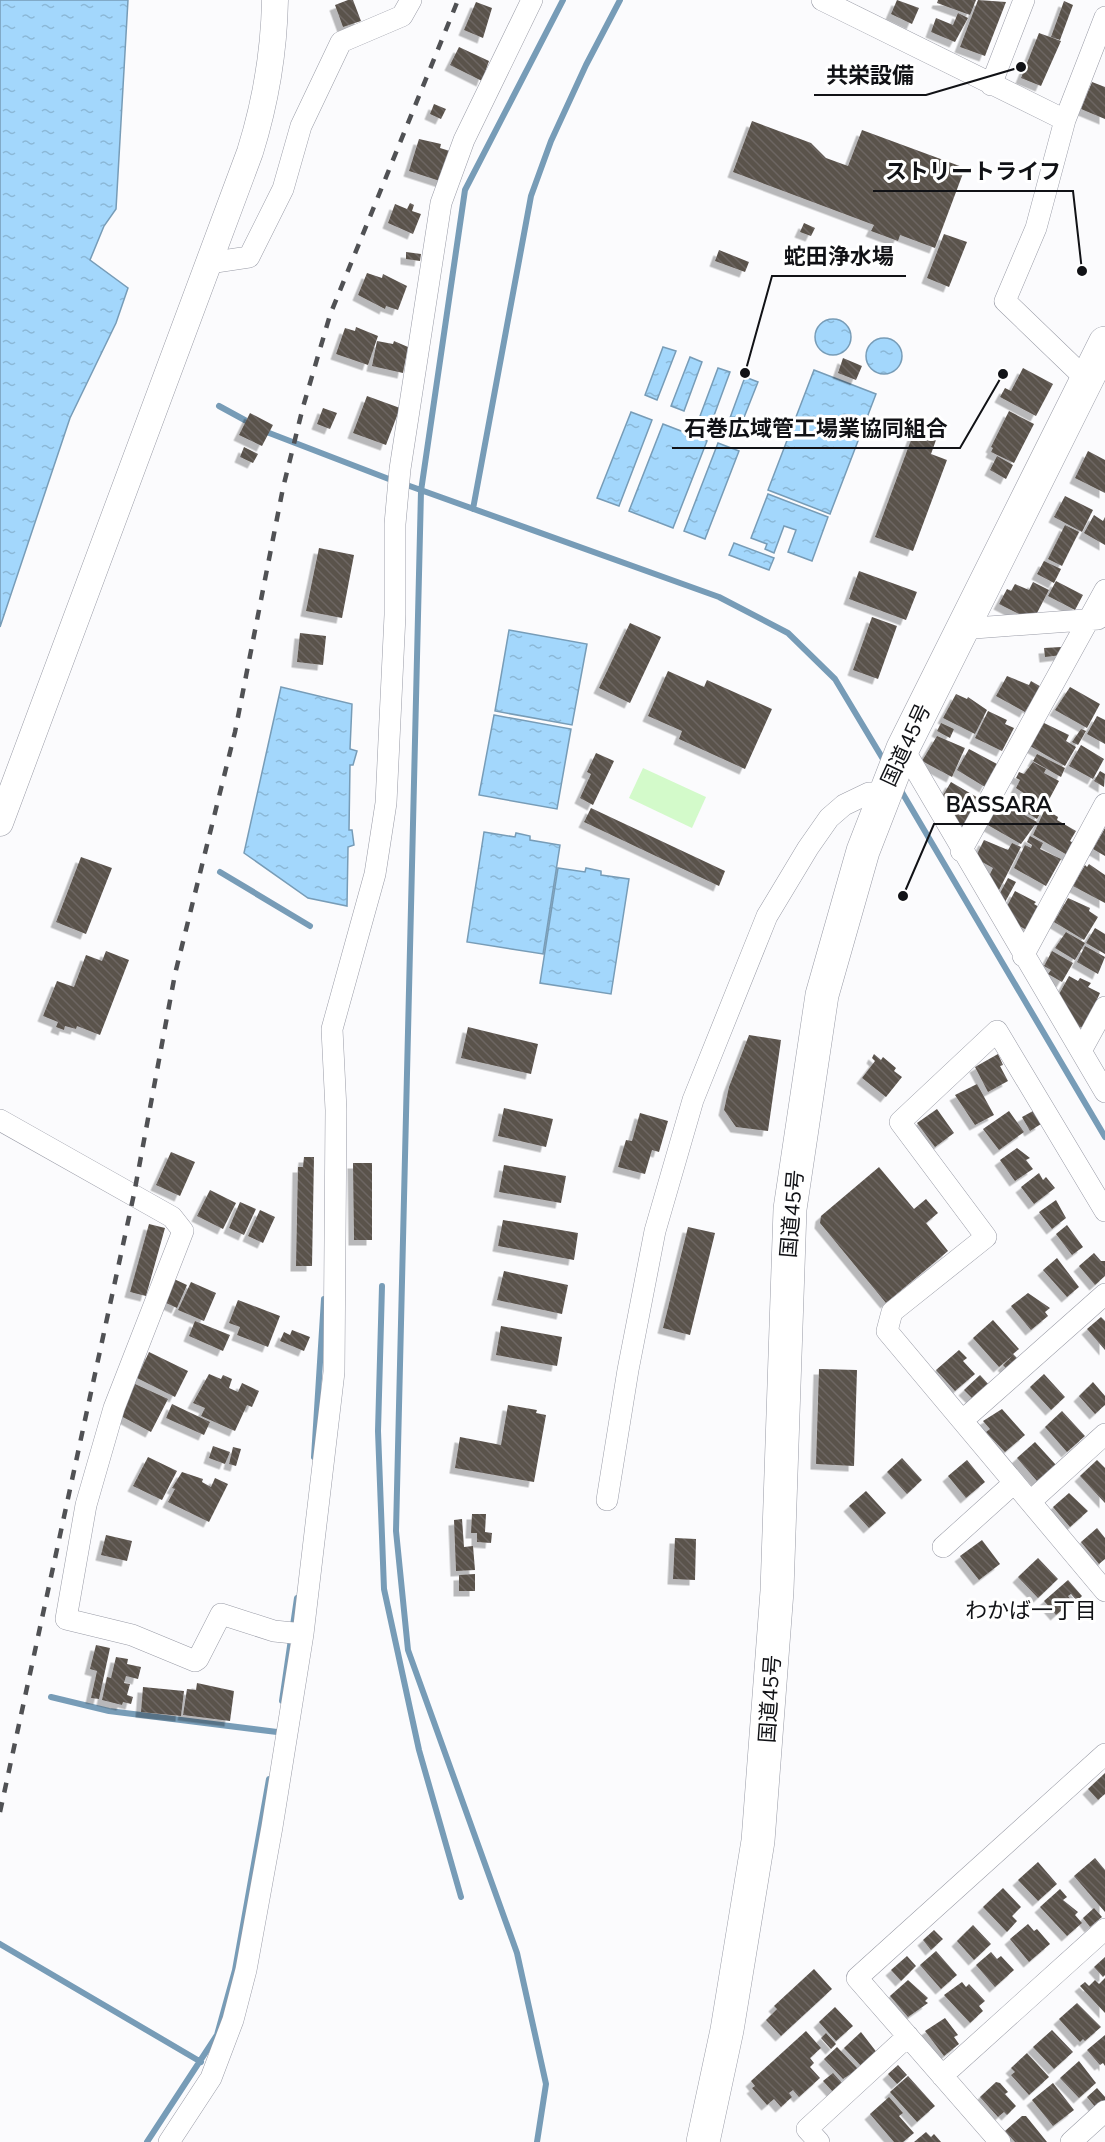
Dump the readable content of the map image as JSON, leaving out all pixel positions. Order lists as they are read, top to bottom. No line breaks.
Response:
{"streets":{"highway":["国道45号"]},"districts":["わかば一丁目"],"places":["共栄設備","ストリートライフ","蛇田浄水場","石巻広域管工場業協同組合","BASSARA"]}
